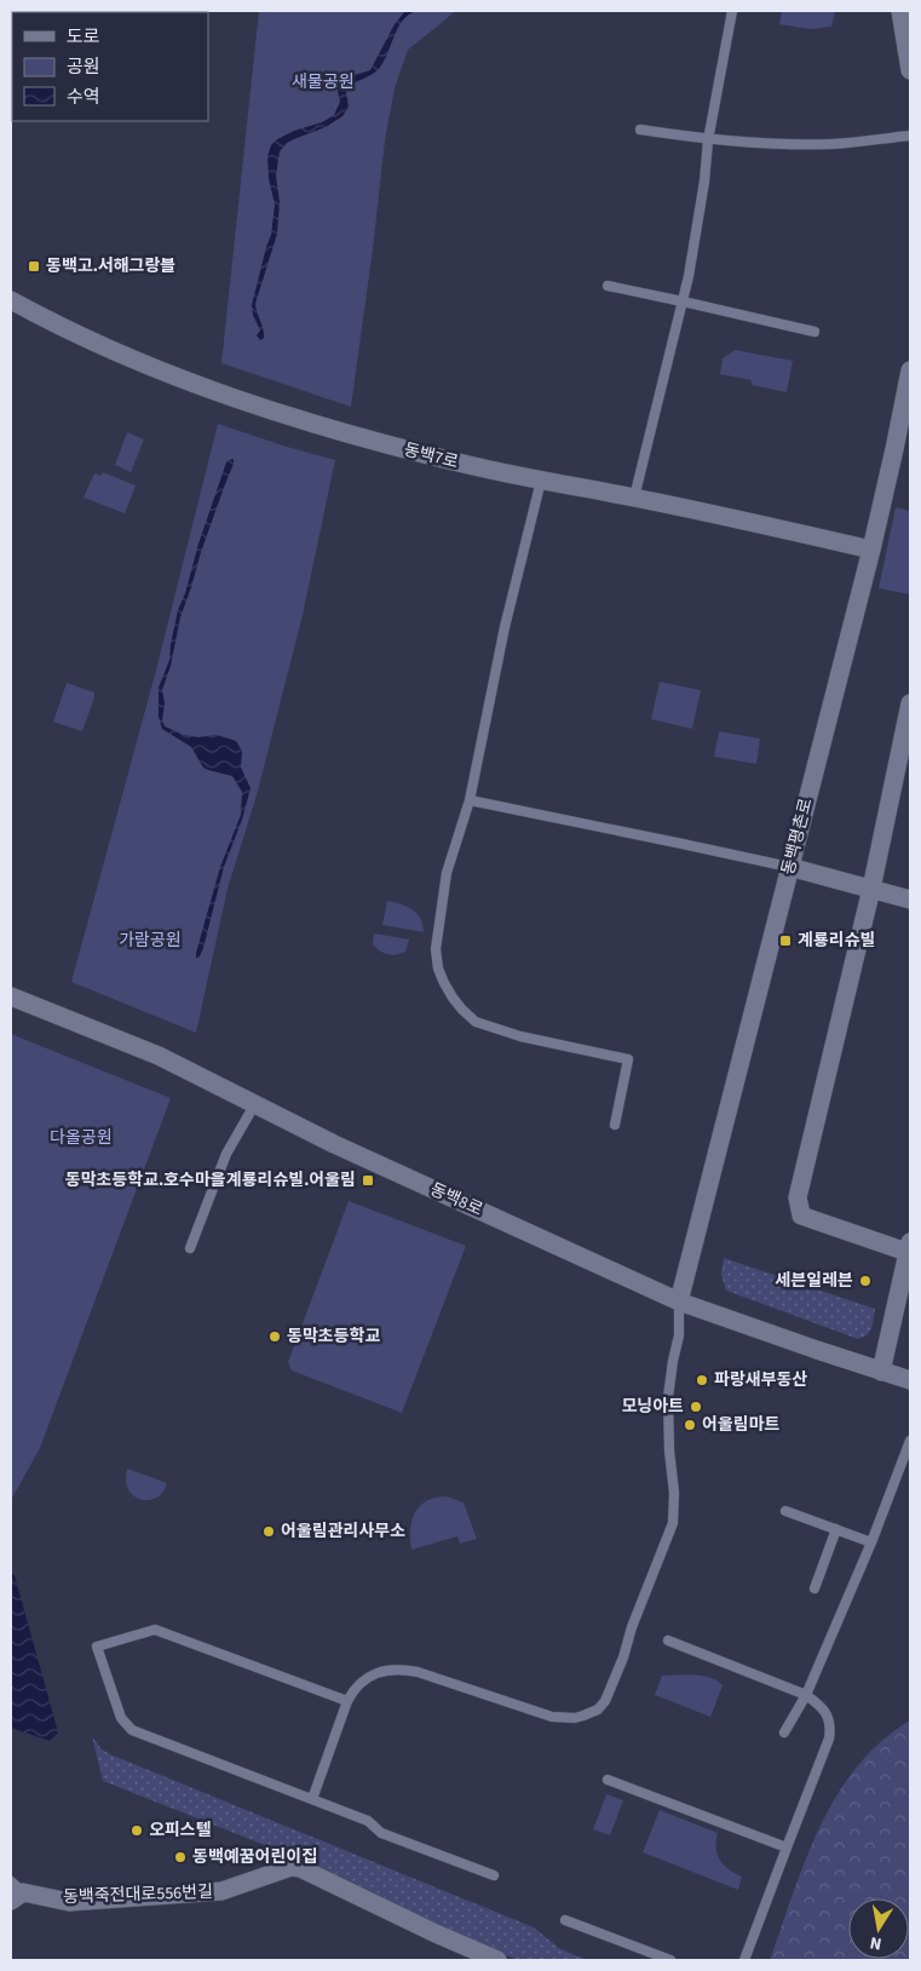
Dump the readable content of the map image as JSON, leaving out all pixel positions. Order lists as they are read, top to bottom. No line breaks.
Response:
{"streets":{"street":["동백7로","동백평촌로","동백8로","동백죽전대로556번길"]},"crossings":[["동백7로","동백평촌로"],["동백평촌로","동백8로"]],"parks":["새물공원","가람공원","다올공원"],"places":{"transit":["동백고.서해그랑블","계룡리슈빌","동막초등학교.호수마을계룡리슈빌.어울림"],"other":["세븐일레븐","동막초등학교","파랑새부동산","모닝아트","어울림마트","어울림관리사무소","오피스텔","동백예꿈어린이집"]},"legend":["도로","공원","수역"],"north":"bottom"}
